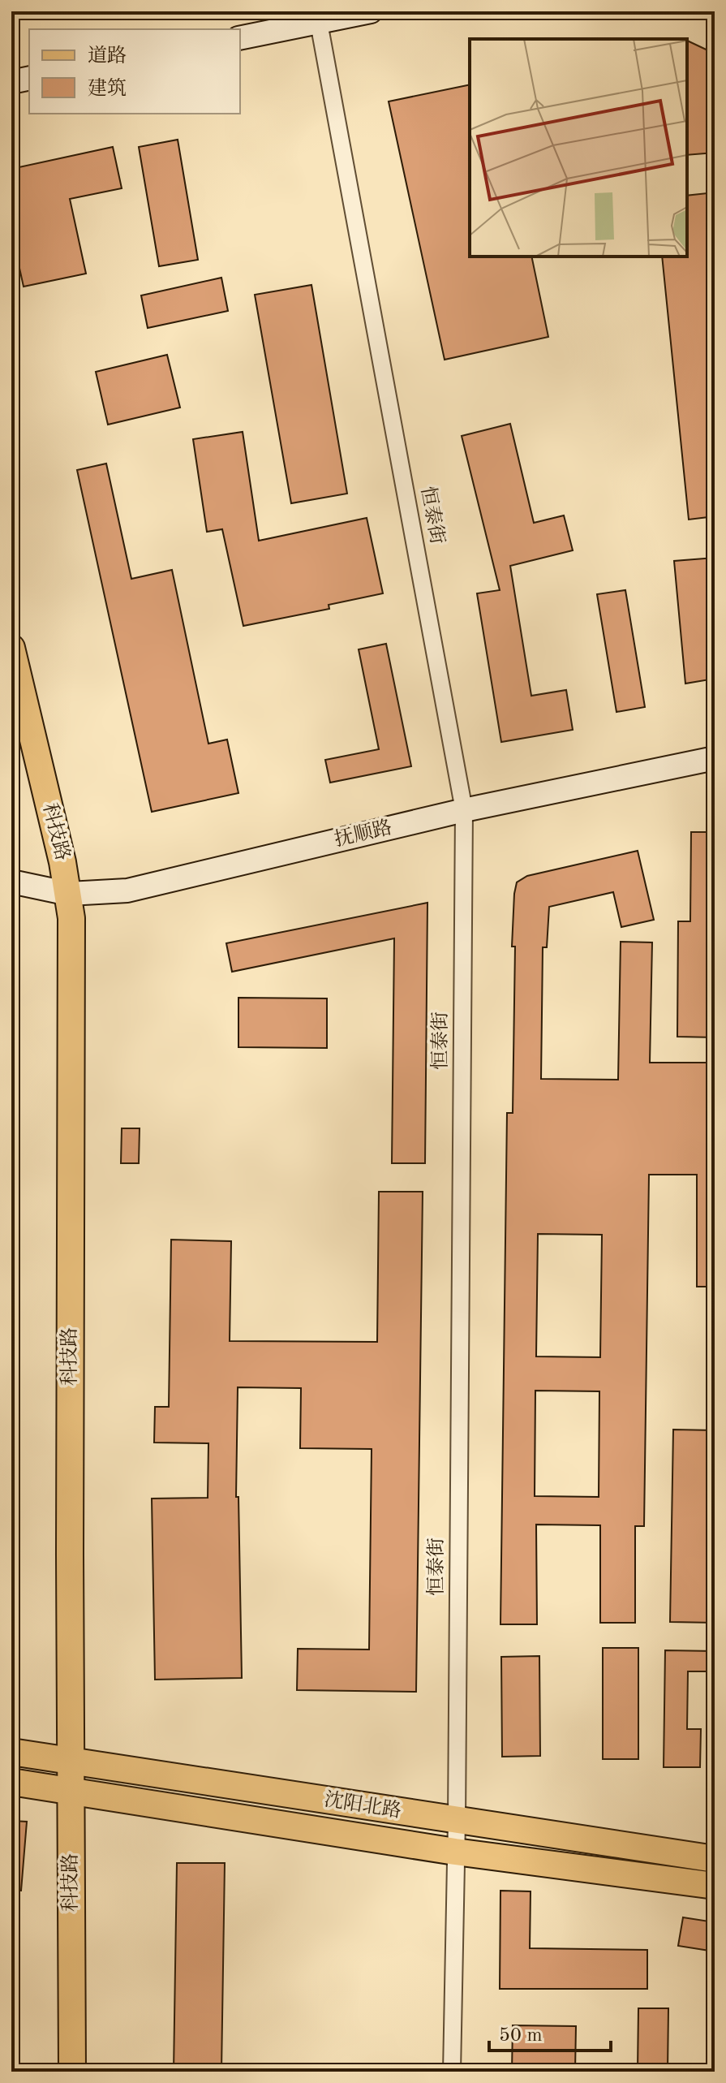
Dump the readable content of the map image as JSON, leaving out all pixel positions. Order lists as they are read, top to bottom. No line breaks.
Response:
{"streets":{"main road":["科技路","沈阳北路"],"street":["恒泰街","抚顺路"]},"crossings":[["恒泰街","抚顺路"],["恒泰街","沈阳北路"],["科技路","抚顺路"],["科技路","沈阳北路"]],"legend":["道路","建筑"],"scale_bar":"50 m"}
